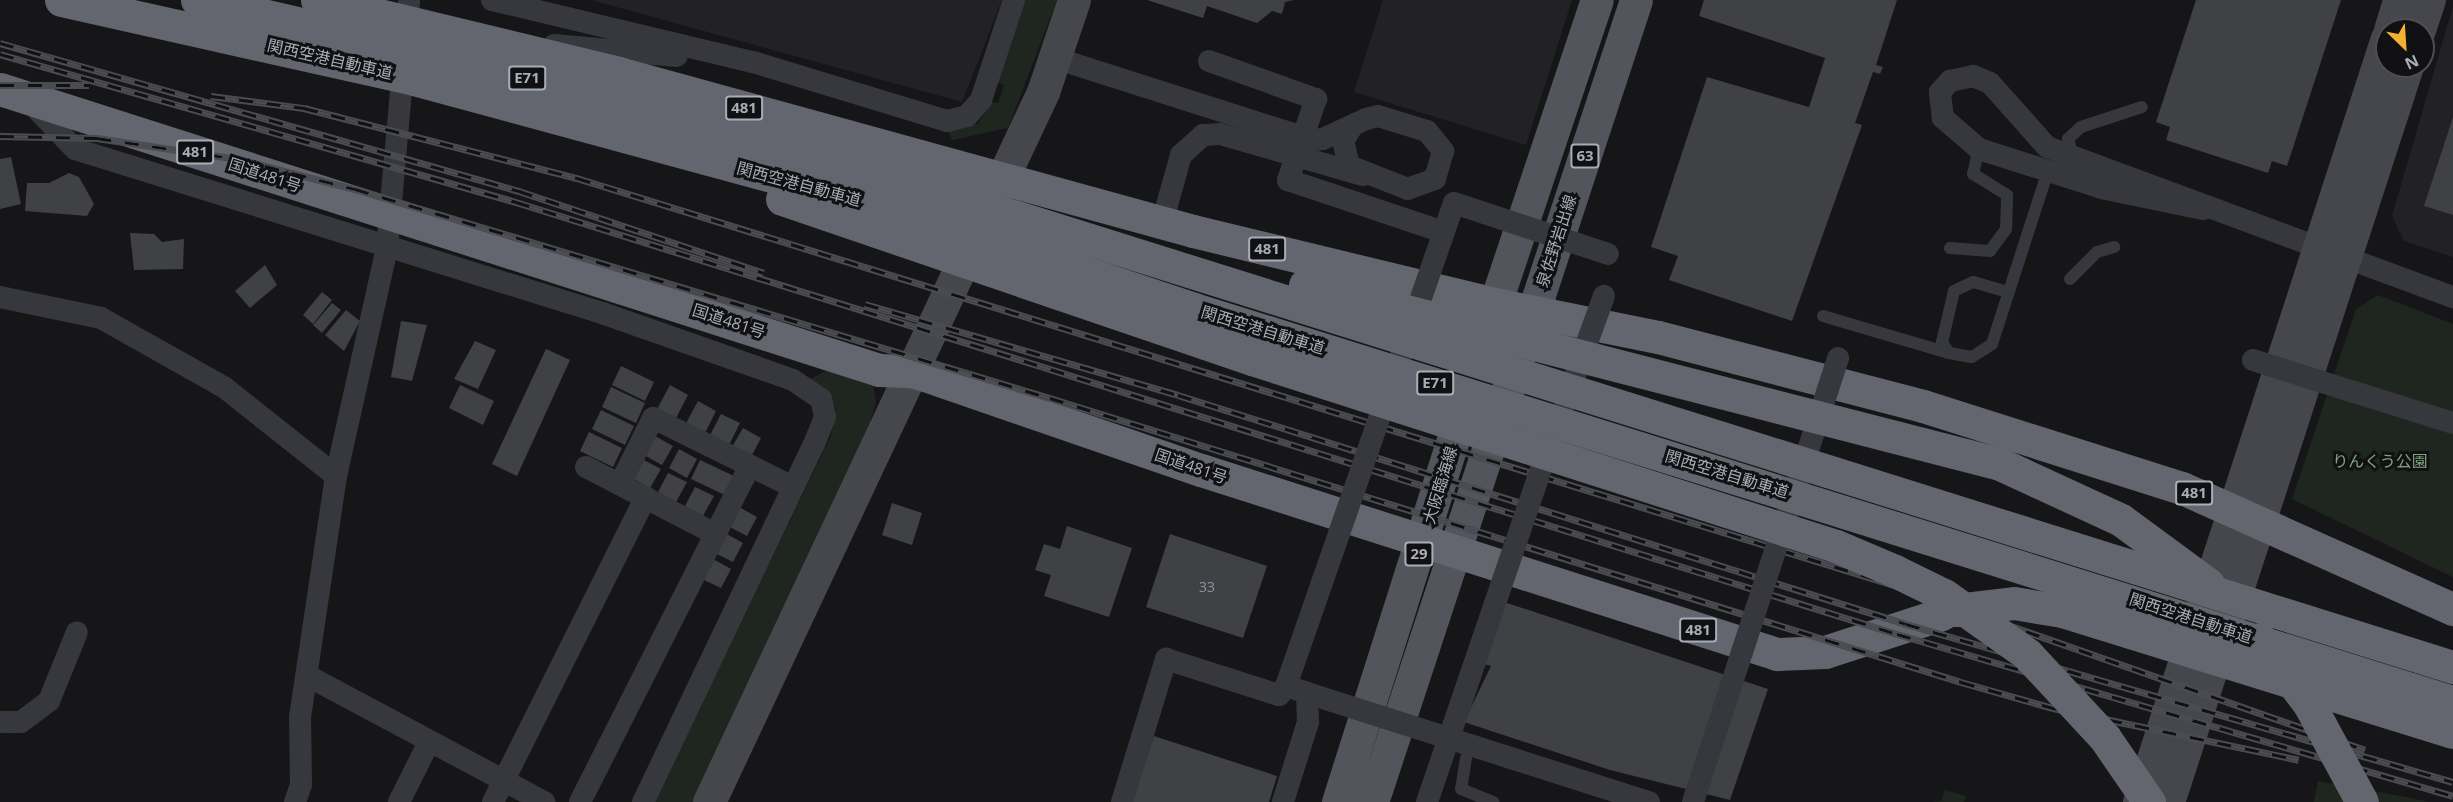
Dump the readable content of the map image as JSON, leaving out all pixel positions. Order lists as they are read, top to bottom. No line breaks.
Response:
{"streets":{"highway":["関西空港自動車道","E71","481","国道481号"],"main road":["63","泉佐野岩出線","大阪臨海線","29"]},"crossings":[["481","63"],["481","国道481号"],["481","泉佐野岩出線"],["481","大阪臨海線"],["481","29"],["63","大阪臨海線"],["国道481号","大阪臨海線"],["国道481号","29"],["泉佐野岩出線","29"]],"parks":["りんくう公園"],"house_numbers":["33"],"north":"bottom right"}
